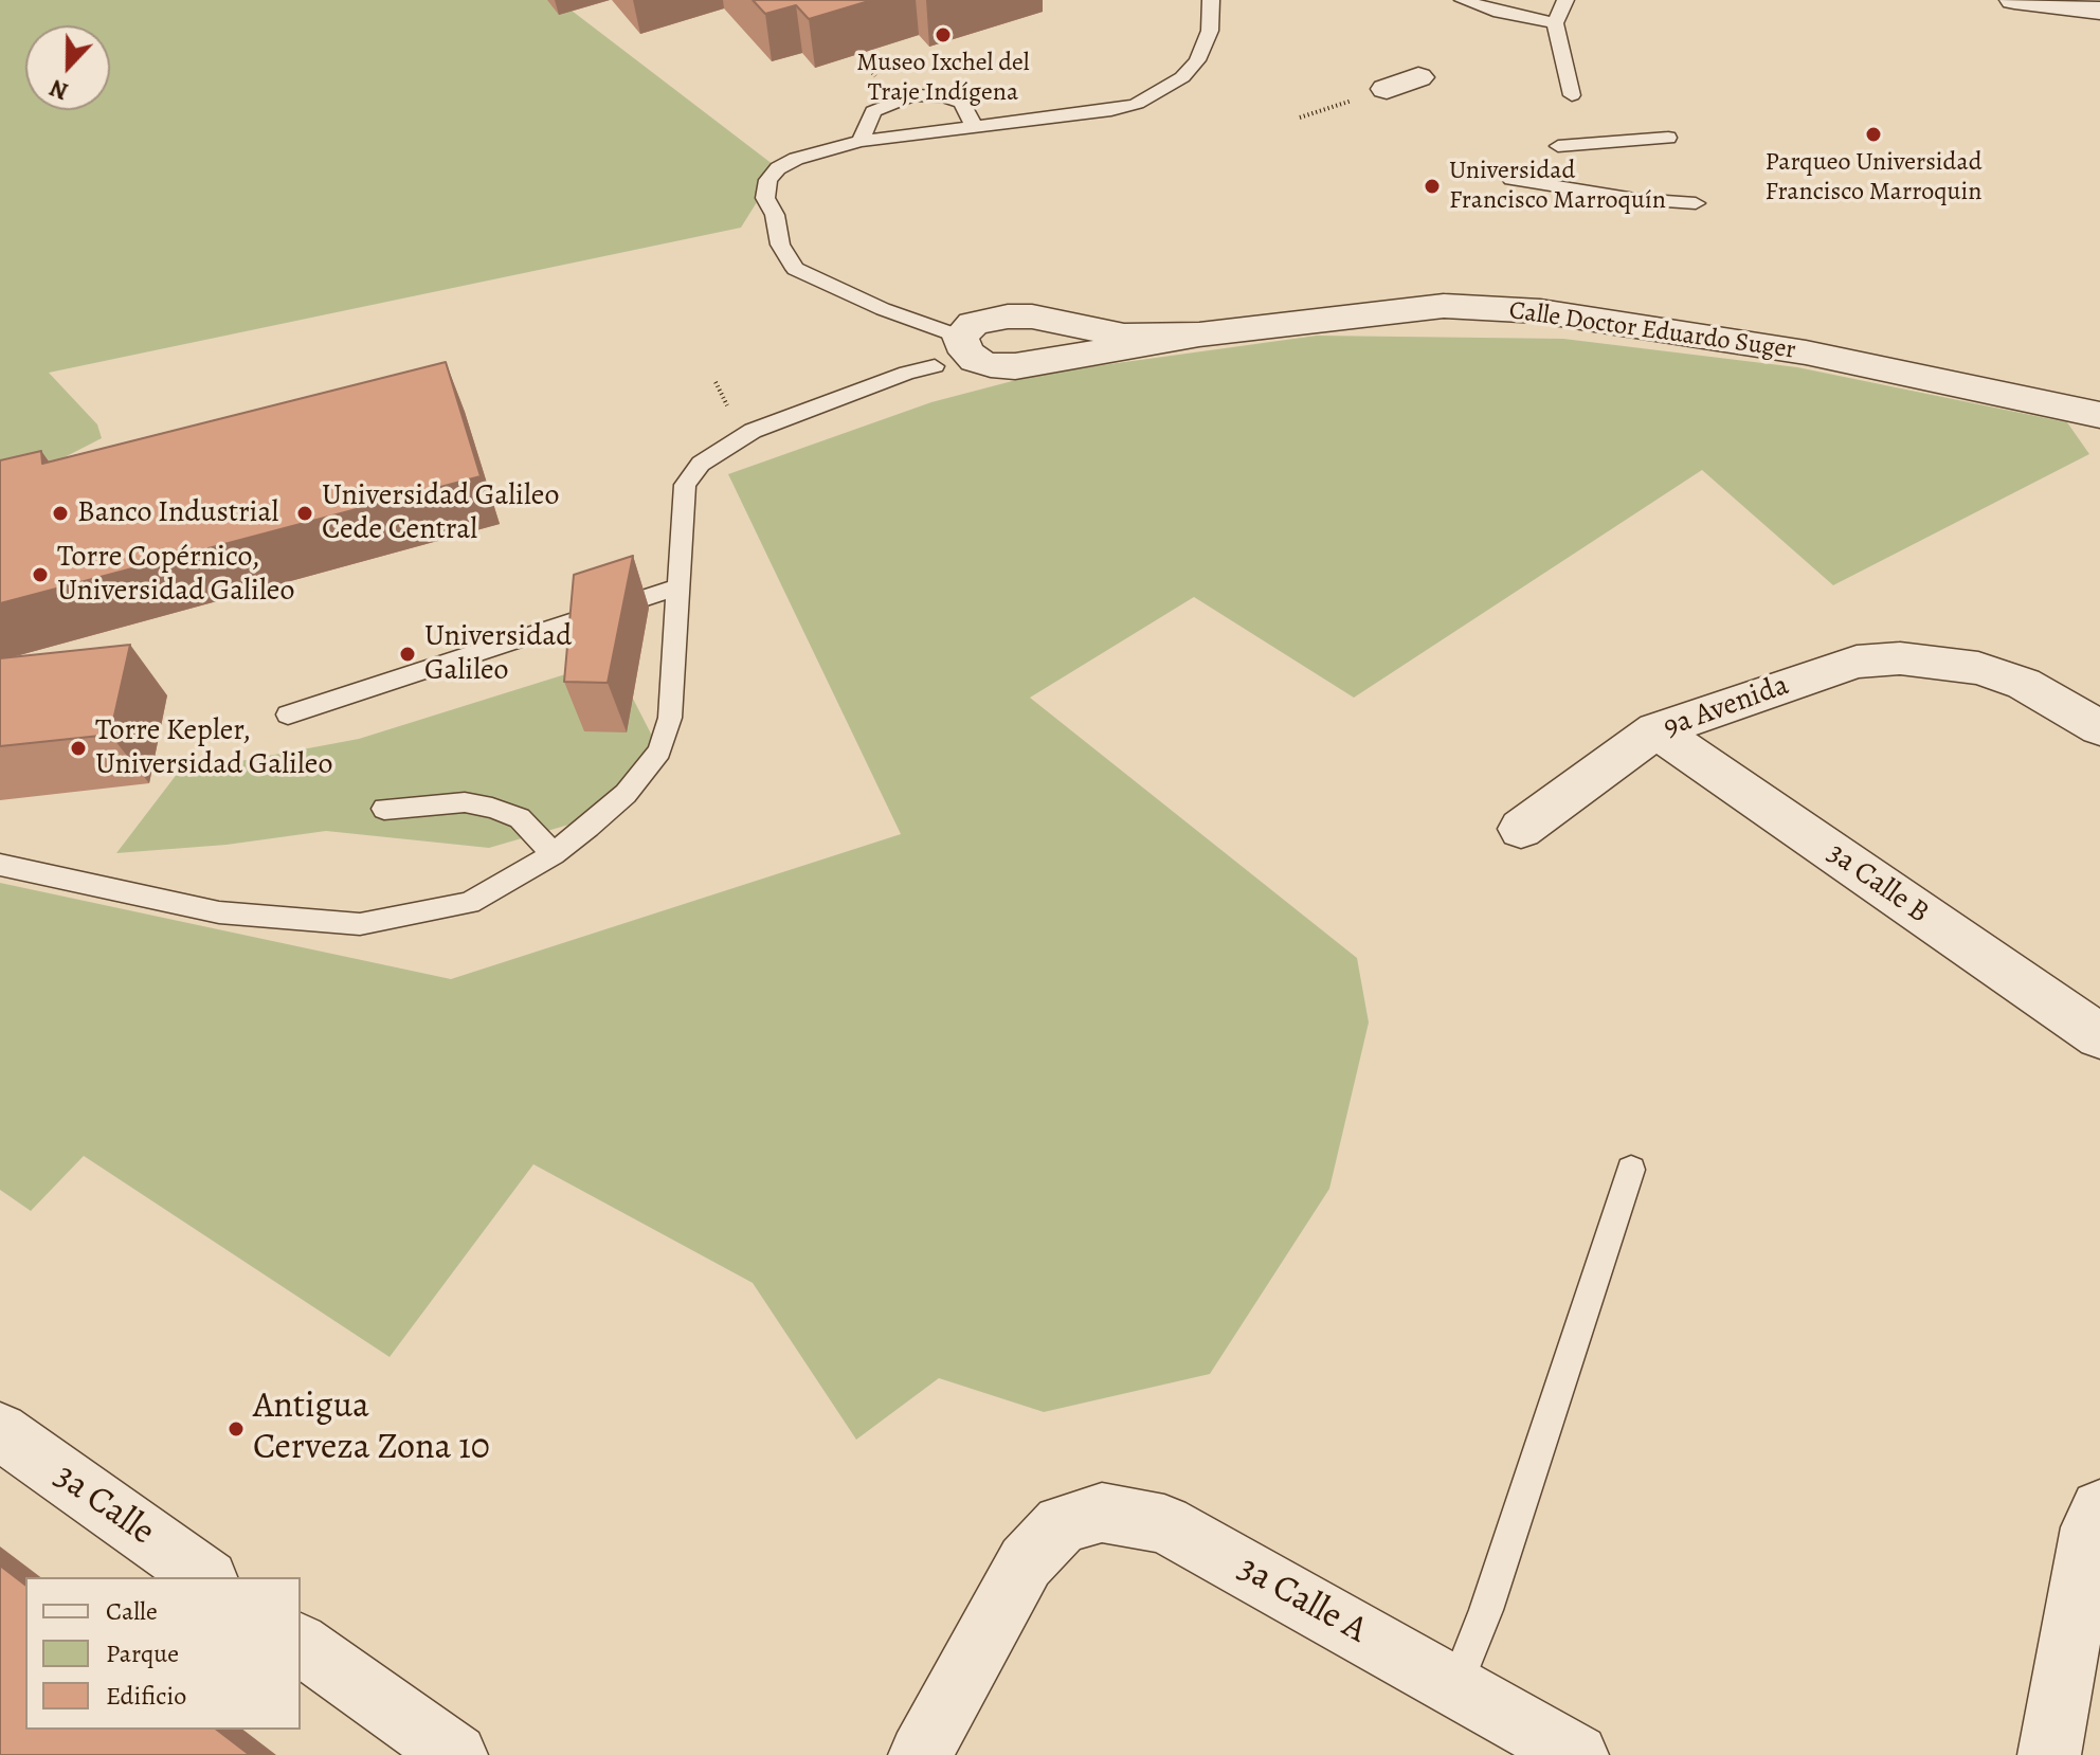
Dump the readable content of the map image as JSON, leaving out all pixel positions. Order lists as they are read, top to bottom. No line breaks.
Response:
{"streets":{"street":["Calle Doctor Eduardo Suger","9a Avenida","3a Calle B","3a Calle","3a Calle A"]},"crossings":[["9a Avenida","3a Calle B"]],"places":["Museo Ixchel del Traje Indígena","Parqueo Universidad Francisco Marroquin","Universidad Francisco Marroquín","Banco Industrial","Universidad Galileo Cede Central","Torre Copérnico, Universidad Galileo","Universidad Galileo","Torre Kepler, Universidad Galileo","Antigua Cerveza Zona 10"],"legend":["Calle","Parque","Edificio"],"north":"bottom"}
